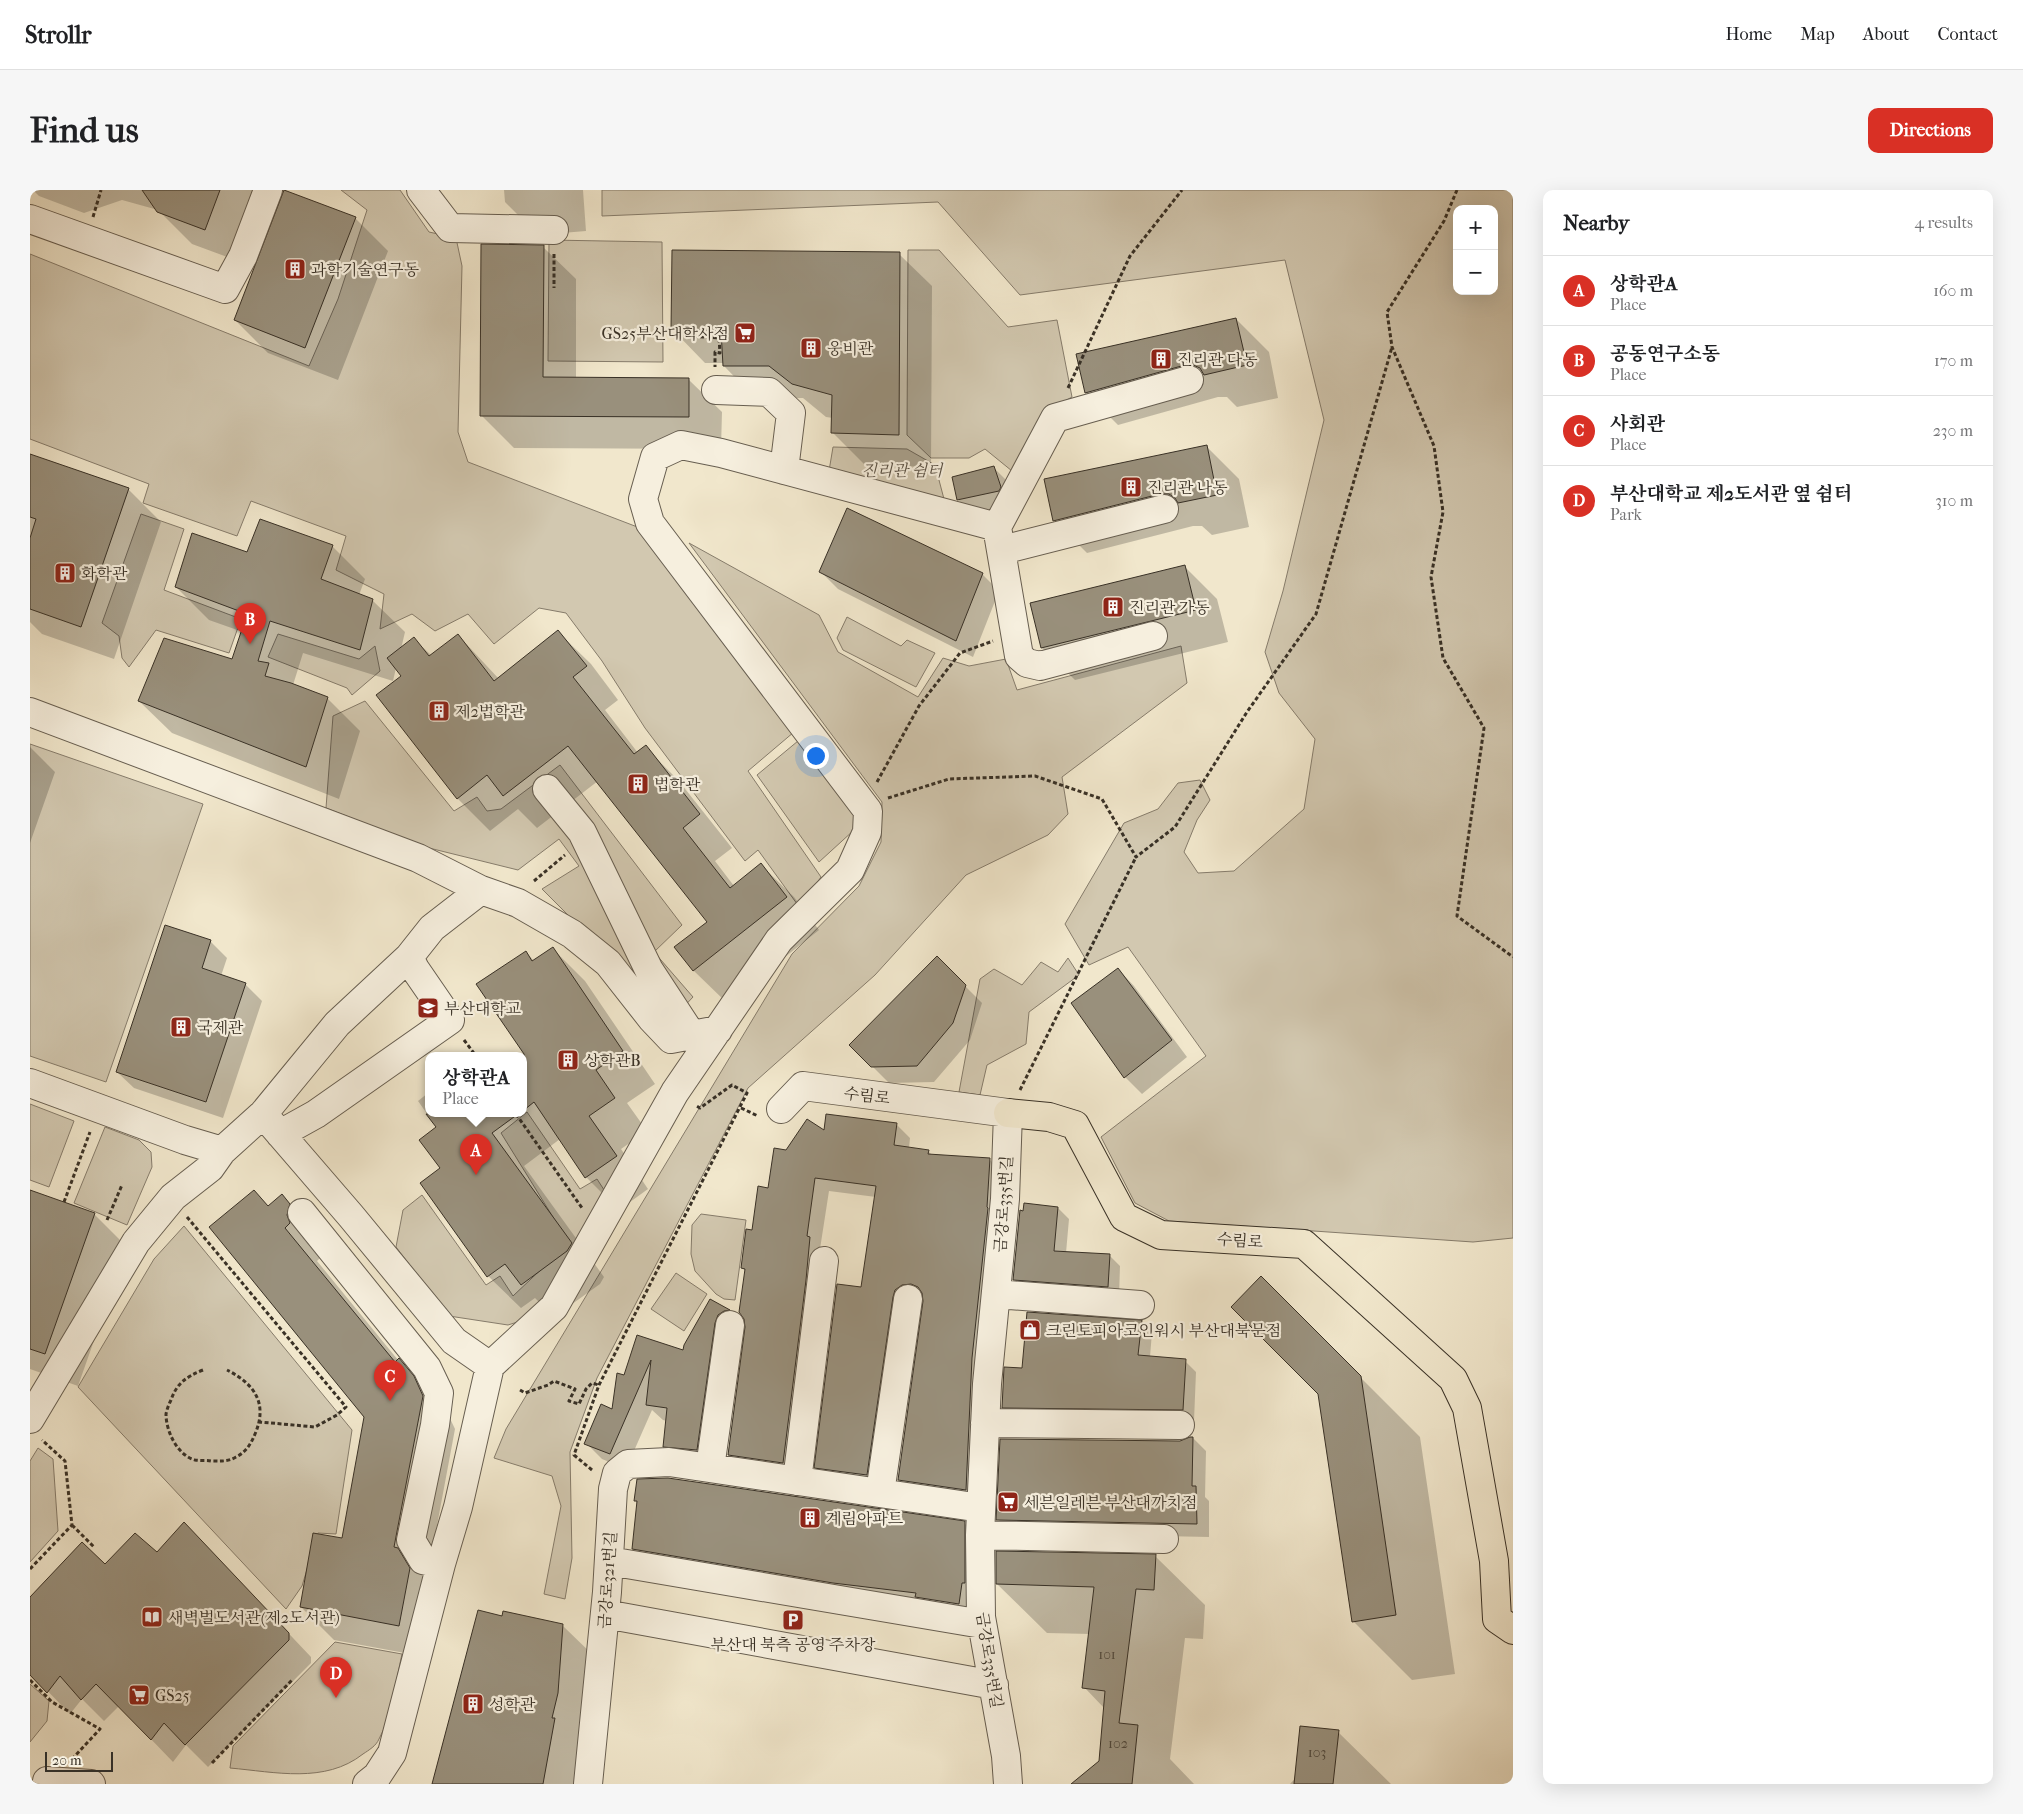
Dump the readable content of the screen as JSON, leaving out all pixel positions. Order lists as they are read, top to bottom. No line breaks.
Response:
{"streets":{"main road":["수림로"],"street":["금강로335번길","금강로321번길"]},"crossings":[["수림로","금강로335번길"],["금강로335번길","금강로321번길"]],"parks":["진리관 쉼터"],"places":{"building":["과학기술연구동","웅비관","진리관 다동","진리관 나동","화학관","진리관 가동","제2법학관","법학관","국제관","상학관B","계림아파트","성학관"],"supermarket":["GS25부산대학사점","세븐일레븐 부산대까치점","GS25"],"school or university":["부산대학교"],"shop":["크린토피아코인워시 부산대북문점"],"library":["새벽벌도서관(제2도서관)"],"parking":["부산대 북측 공영 주차장"]},"house_numbers":["101","102","103"],"scale_bar":"20 m","page":{"header":"Strollr","nav":["Home","Map","About","Contact"],"buttons":"Directions","title":"Find us","heading":["Nearby","4 results"],"map_buttons":["+","−"],"list":[{"mark":"A","name":"상학관A","note":"Place","value":"160 m"},{"mark":"B","name":"공동연구소동","note":"Place","value":"170 m"},{"mark":"C","name":"사회관","note":"Place","value":"230 m"},{"mark":"D","name":"부산대학교 제2도서관 옆 쉼터","note":"Park","value":"310 m"}],"pins":["B","A","C","D"],"popup":["상학관A","Place"],"scale":"20 m"}}
